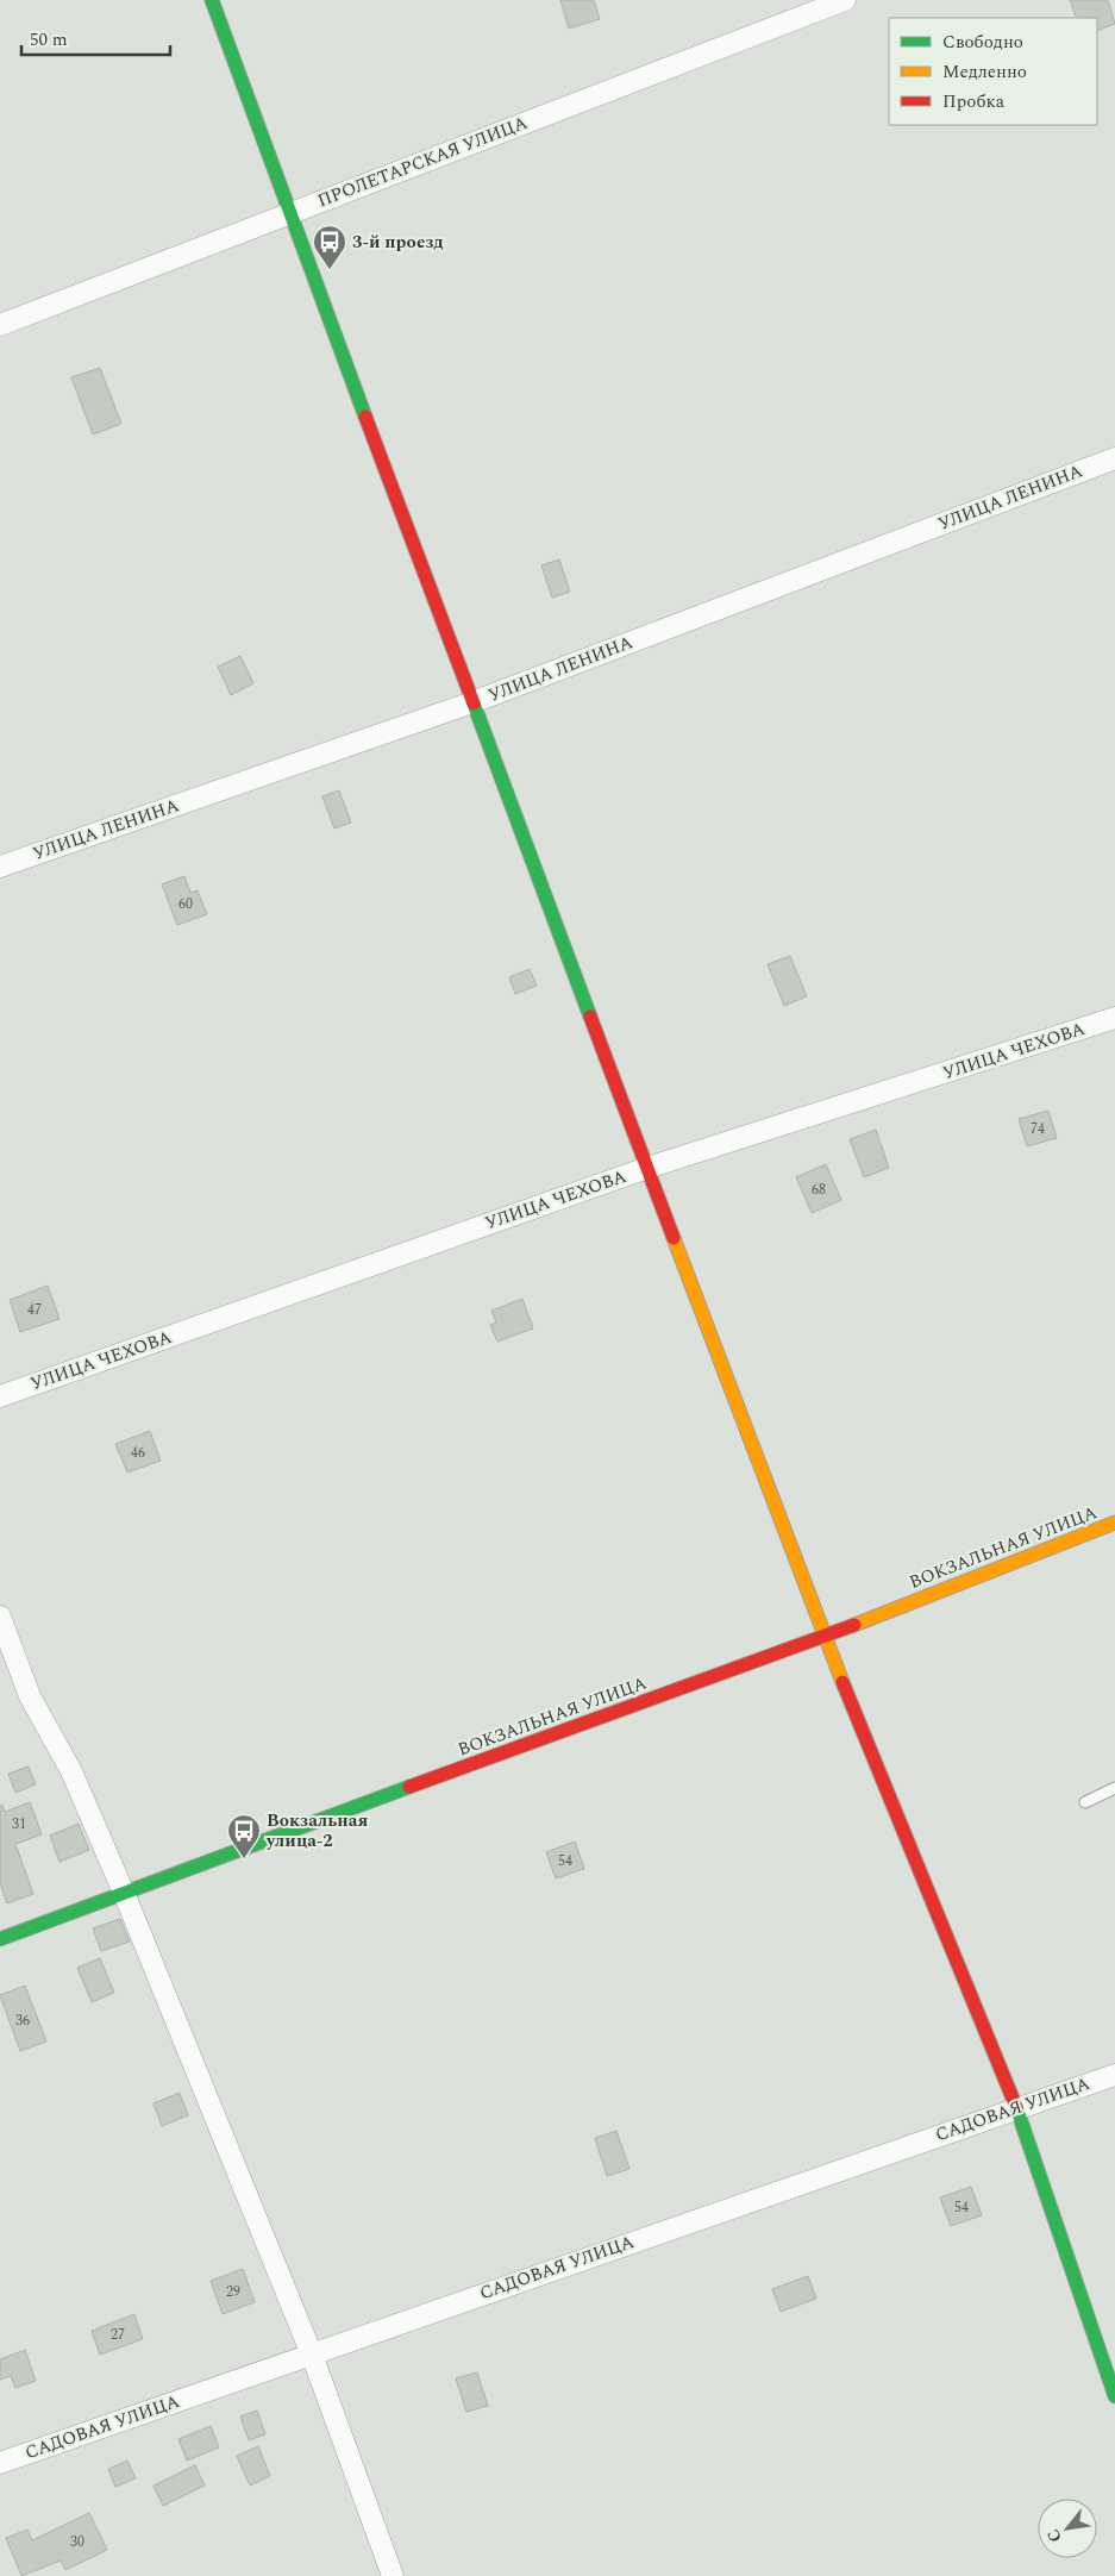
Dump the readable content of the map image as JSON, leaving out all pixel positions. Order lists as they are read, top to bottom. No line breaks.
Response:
{"streets":{"street":["ПРОЛЕТАРСКАЯ УЛИЦА","УЛИЦА ЛЕНИНА","УЛИЦА ЧЕХОВА","ВОКЗАЛЬНАЯ УЛИЦА","САДОВАЯ УЛИЦА"]},"places":{"bus stop":["3-й проезд","Вокзальная улица-2"]},"house_numbers":["60","74","68","47","46","31","54","36","54","29","27","30"],"legend":["Свободно","Медленно","Пробка"],"scale_bar":"50 m","north":"bottom left"}
